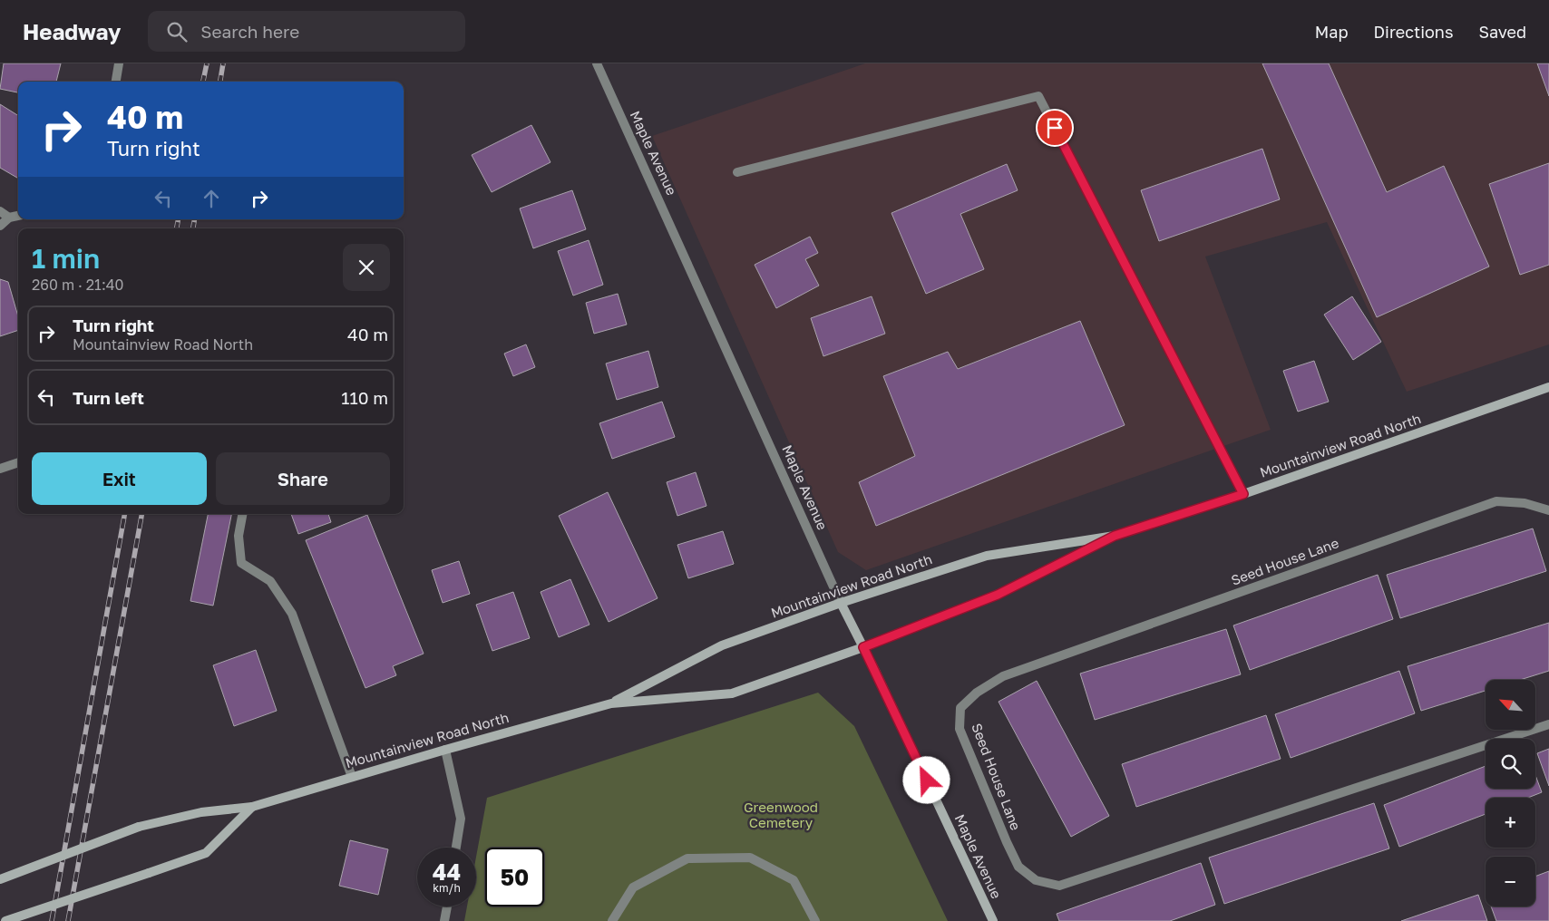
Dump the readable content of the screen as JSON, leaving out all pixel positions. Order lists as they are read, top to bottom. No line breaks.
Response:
{"streets":{"main road":["Maple Avenue","Mountainview Road North"],"street":["Seed House Lane"]},"crossings":[["Maple Avenue","Mountainview Road North"]],"parks":["Greenwood Cemetery"],"north":"top left","page":{"header":"Headway","search":"Search here","nav":["Map","Directions","Saved"],"turn":["40 m","Turn right"],"heading":["1 min","260 m · 21:40"],"list":[{"name":"Turn right","note":"Mountainview Road North","value":"40 m"},{"name":"Turn left","value":"110 m"}],"buttons":["Exit","Share"],"map_buttons":["+","−"],"speed":"44 km/h","limit":"50"}}
